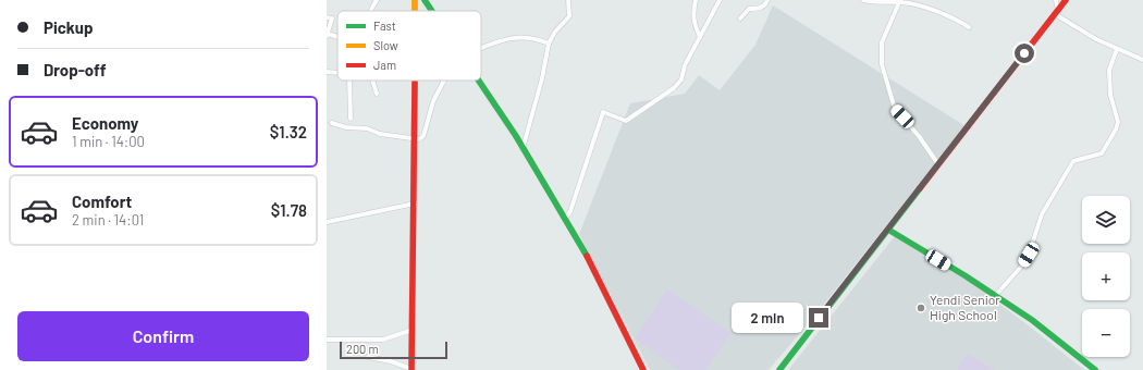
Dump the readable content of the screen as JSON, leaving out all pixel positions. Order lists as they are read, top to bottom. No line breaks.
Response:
{"places":["Yendi Senior High School"],"legend":["Fast","Slow","Jam"],"scale_bar":"200 m","page":{"banner":["Pickup","Drop-off"],"list":[{"name":"Economy","note":"1 min · 14:00","value":"$1.32"},{"name":"Comfort","note":"2 min · 14:01","value":"$1.78"}],"map_buttons":["+","−"],"buttons":"Confirm","bubble":"2 min","scale":"200 m"}}
